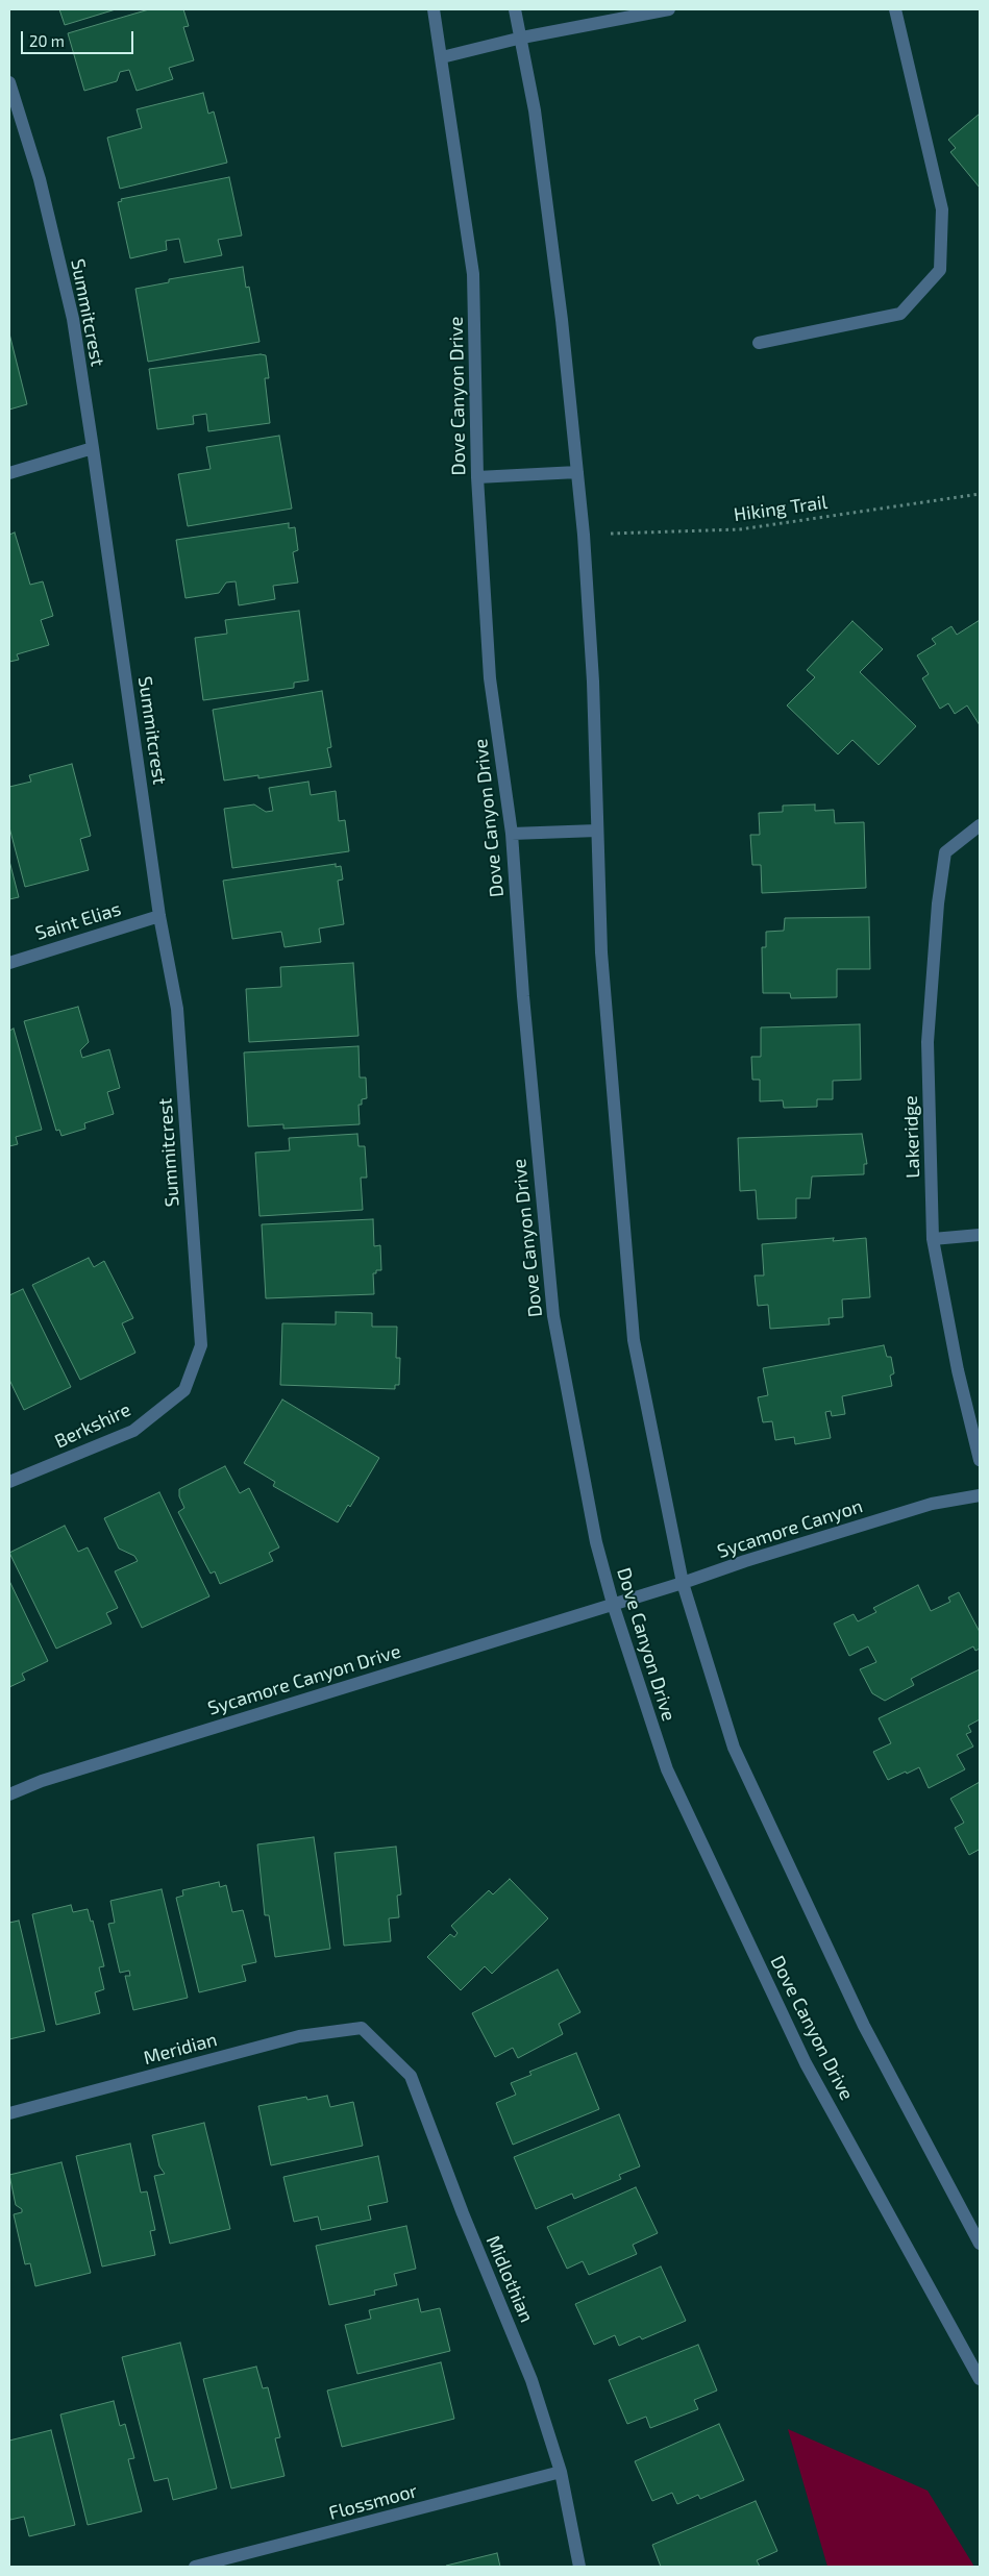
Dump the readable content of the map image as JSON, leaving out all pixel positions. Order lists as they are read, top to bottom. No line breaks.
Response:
{"streets":{"street":["Summitcrest","Dove Canyon Drive","Saint Elias","Lakeridge","Berkshire","Sycamore Canyon","Sycamore Canyon Drive","Meridian","Midlothian","Flossmoor"],"path":["Hiking Trail"]},"crossings":[["Summitcrest","Saint Elias"],["Summitcrest","Berkshire"],["Dove Canyon Drive","Sycamore Canyon"],["Dove Canyon Drive","Sycamore Canyon Drive"],["Sycamore Canyon","Sycamore Canyon Drive"],["Meridian","Midlothian"],["Midlothian","Flossmoor"]],"scale_bar":"20 m"}
